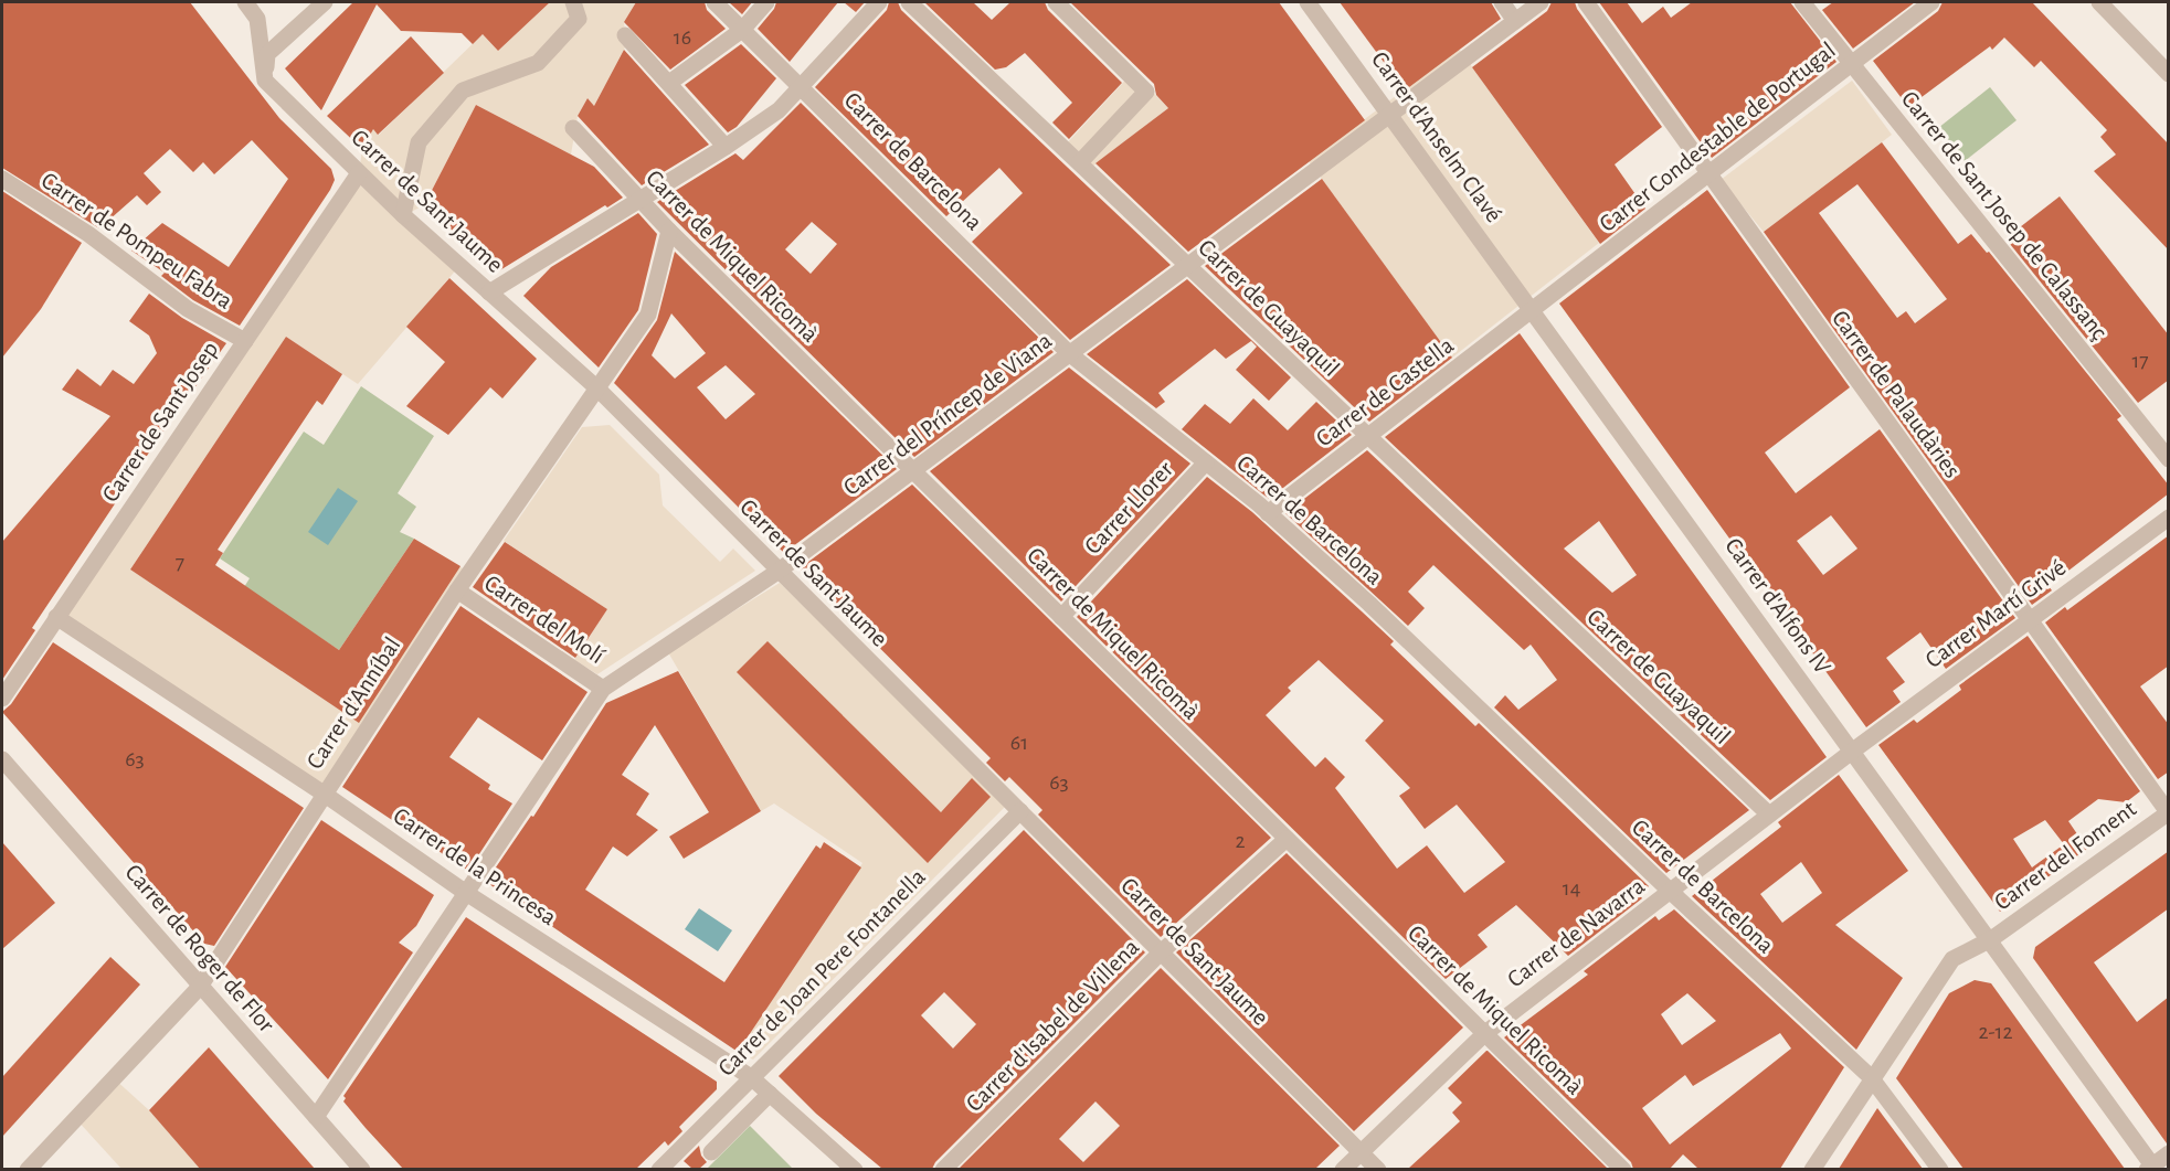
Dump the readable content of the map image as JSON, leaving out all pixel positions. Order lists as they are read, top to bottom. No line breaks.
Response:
{"streets":{"street":["Carrer d'Anselm Clavé","Carrer Condestable de Portugal","Carrer de Barcelona","Carrer de Sant Jaume","Carrer de Sant Josep de Calassanç","Carrer de Pompeu Fabra","Carrer de Miquel Ricomà","Carrer de Guayaquil","Carrer de Castella","Carrer de Palaudàries","Carrer del Príncep de Viana","Carrer de Sant Josep","Carrer Llorer","Carrer d'Alfons IV","Carrer Martí Grivé","Carrer del Molí","Carrer d'Anníbal","Carrer del Foment","Carrer de la Princesa","Carrer de Navarra","Carrer de Roger de Flor","Carrer de Joan Pere Fontanella","Carrer d'Isabel de Villena"]},"crossings":[["Carrer d'Anselm Clavé","Carrer Condestable de Portugal"],["Carrer d'Anselm Clavé","Carrer de Castella"],["Carrer d'Anselm Clavé","Carrer del Príncep de Viana"],["Carrer d'Anselm Clavé","Carrer d'Alfons IV"],["Carrer Condestable de Portugal","Carrer de Sant Josep de Calassanç"],["Carrer Condestable de Portugal","Carrer de Castella"],["Carrer Condestable de Portugal","Carrer de Palaudàries"],["Carrer Condestable de Portugal","Carrer d'Alfons IV"],["Carrer de Barcelona","Carrer de Castella"],["Carrer de Barcelona","Carrer del Príncep de Viana"],["Carrer de Barcelona","Carrer Llorer"],["Carrer de Barcelona","Carrer del Foment"],["Carrer de Barcelona","Carrer de Navarra"],["Carrer de Sant Jaume","Carrer del Príncep de Viana"],["Carrer de Sant Jaume","Carrer de Sant Josep"],["Carrer de Sant Jaume","Carrer d'Anníbal"],["Carrer de Sant Jaume","Carrer de Navarra"],["Carrer de Sant Jaume","Carrer de Joan Pere Fontanella"],["Carrer de Sant Jaume","Carrer d'Isabel de Villena"],["Carrer de Pompeu Fabra","Carrer de Sant Josep"],["Carrer de Miquel Ricomà","Carrer del Príncep de Viana"],["Carrer de Miquel Ricomà","Carrer Llorer"],["Carrer de Miquel Ricomà","Carrer d'Anníbal"],["Carrer de Miquel Ricomà","Carrer de Navarra"],["Carrer de Miquel Ricomà","Carrer d'Isabel de Villena"],["Carrer de Guayaquil","Carrer de Castella"],["Carrer de Guayaquil","Carrer del Príncep de Viana"],["Carrer de Guayaquil","Carrer de Navarra"],["Carrer de Castella","Carrer d'Alfons IV"],["Carrer de Palaudàries","Carrer Martí Grivé"],["Carrer de Palaudàries","Carrer del Foment"],["Carrer del Príncep de Viana","Carrer del Molí"],["Carrer de Sant Josep","Carrer de la Princesa"],["Carrer d'Alfons IV","Carrer Martí Grivé"],["Carrer d'Alfons IV","Carrer del Foment"],["Carrer d'Alfons IV","Carrer de Navarra"],["Carrer Martí Grivé","Carrer de Navarra"],["Carrer del Molí","Carrer d'Anníbal"],["Carrer d'Anníbal","Carrer de la Princesa"],["Carrer d'Anníbal","Carrer de Roger de Flor"],["Carrer de la Princesa","Carrer de Joan Pere Fontanella"]],"house_numbers":["16","17","7","61","63","63","2","14","2-12"]}
